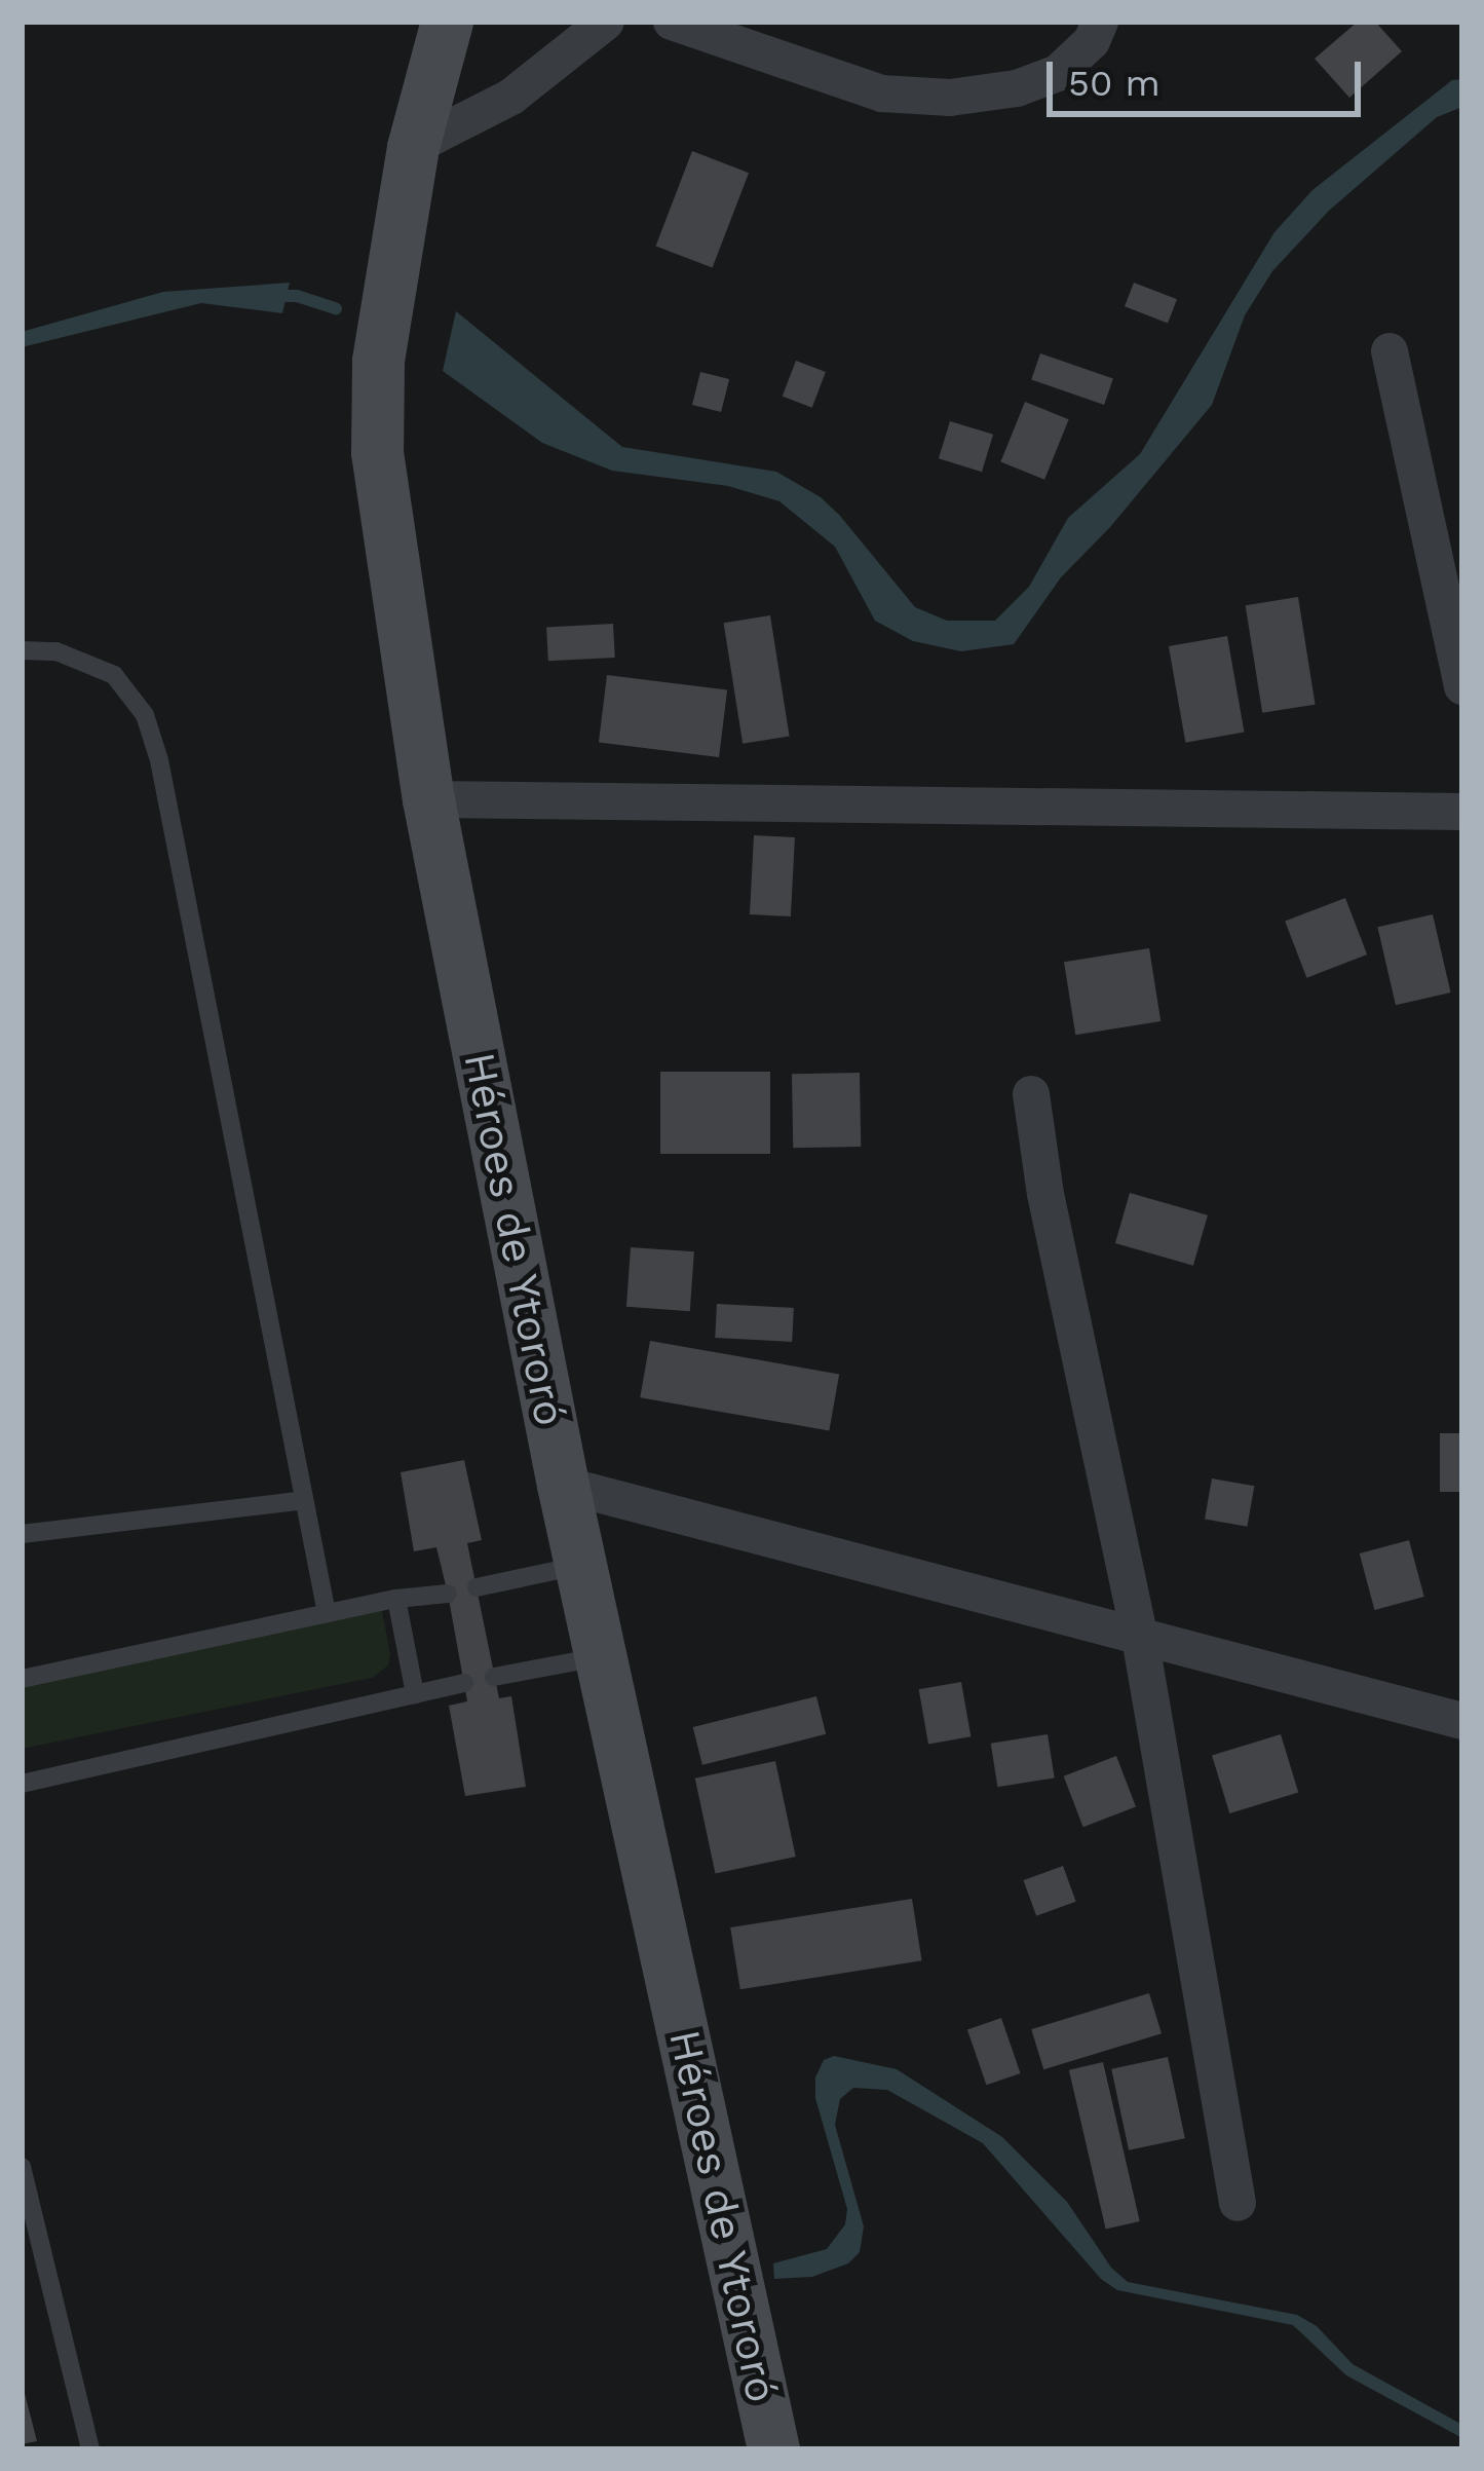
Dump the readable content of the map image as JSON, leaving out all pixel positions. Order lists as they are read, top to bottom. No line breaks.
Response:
{"streets":{"main road":["Héroes de Ytororó"]},"scale_bar":"50 m"}
